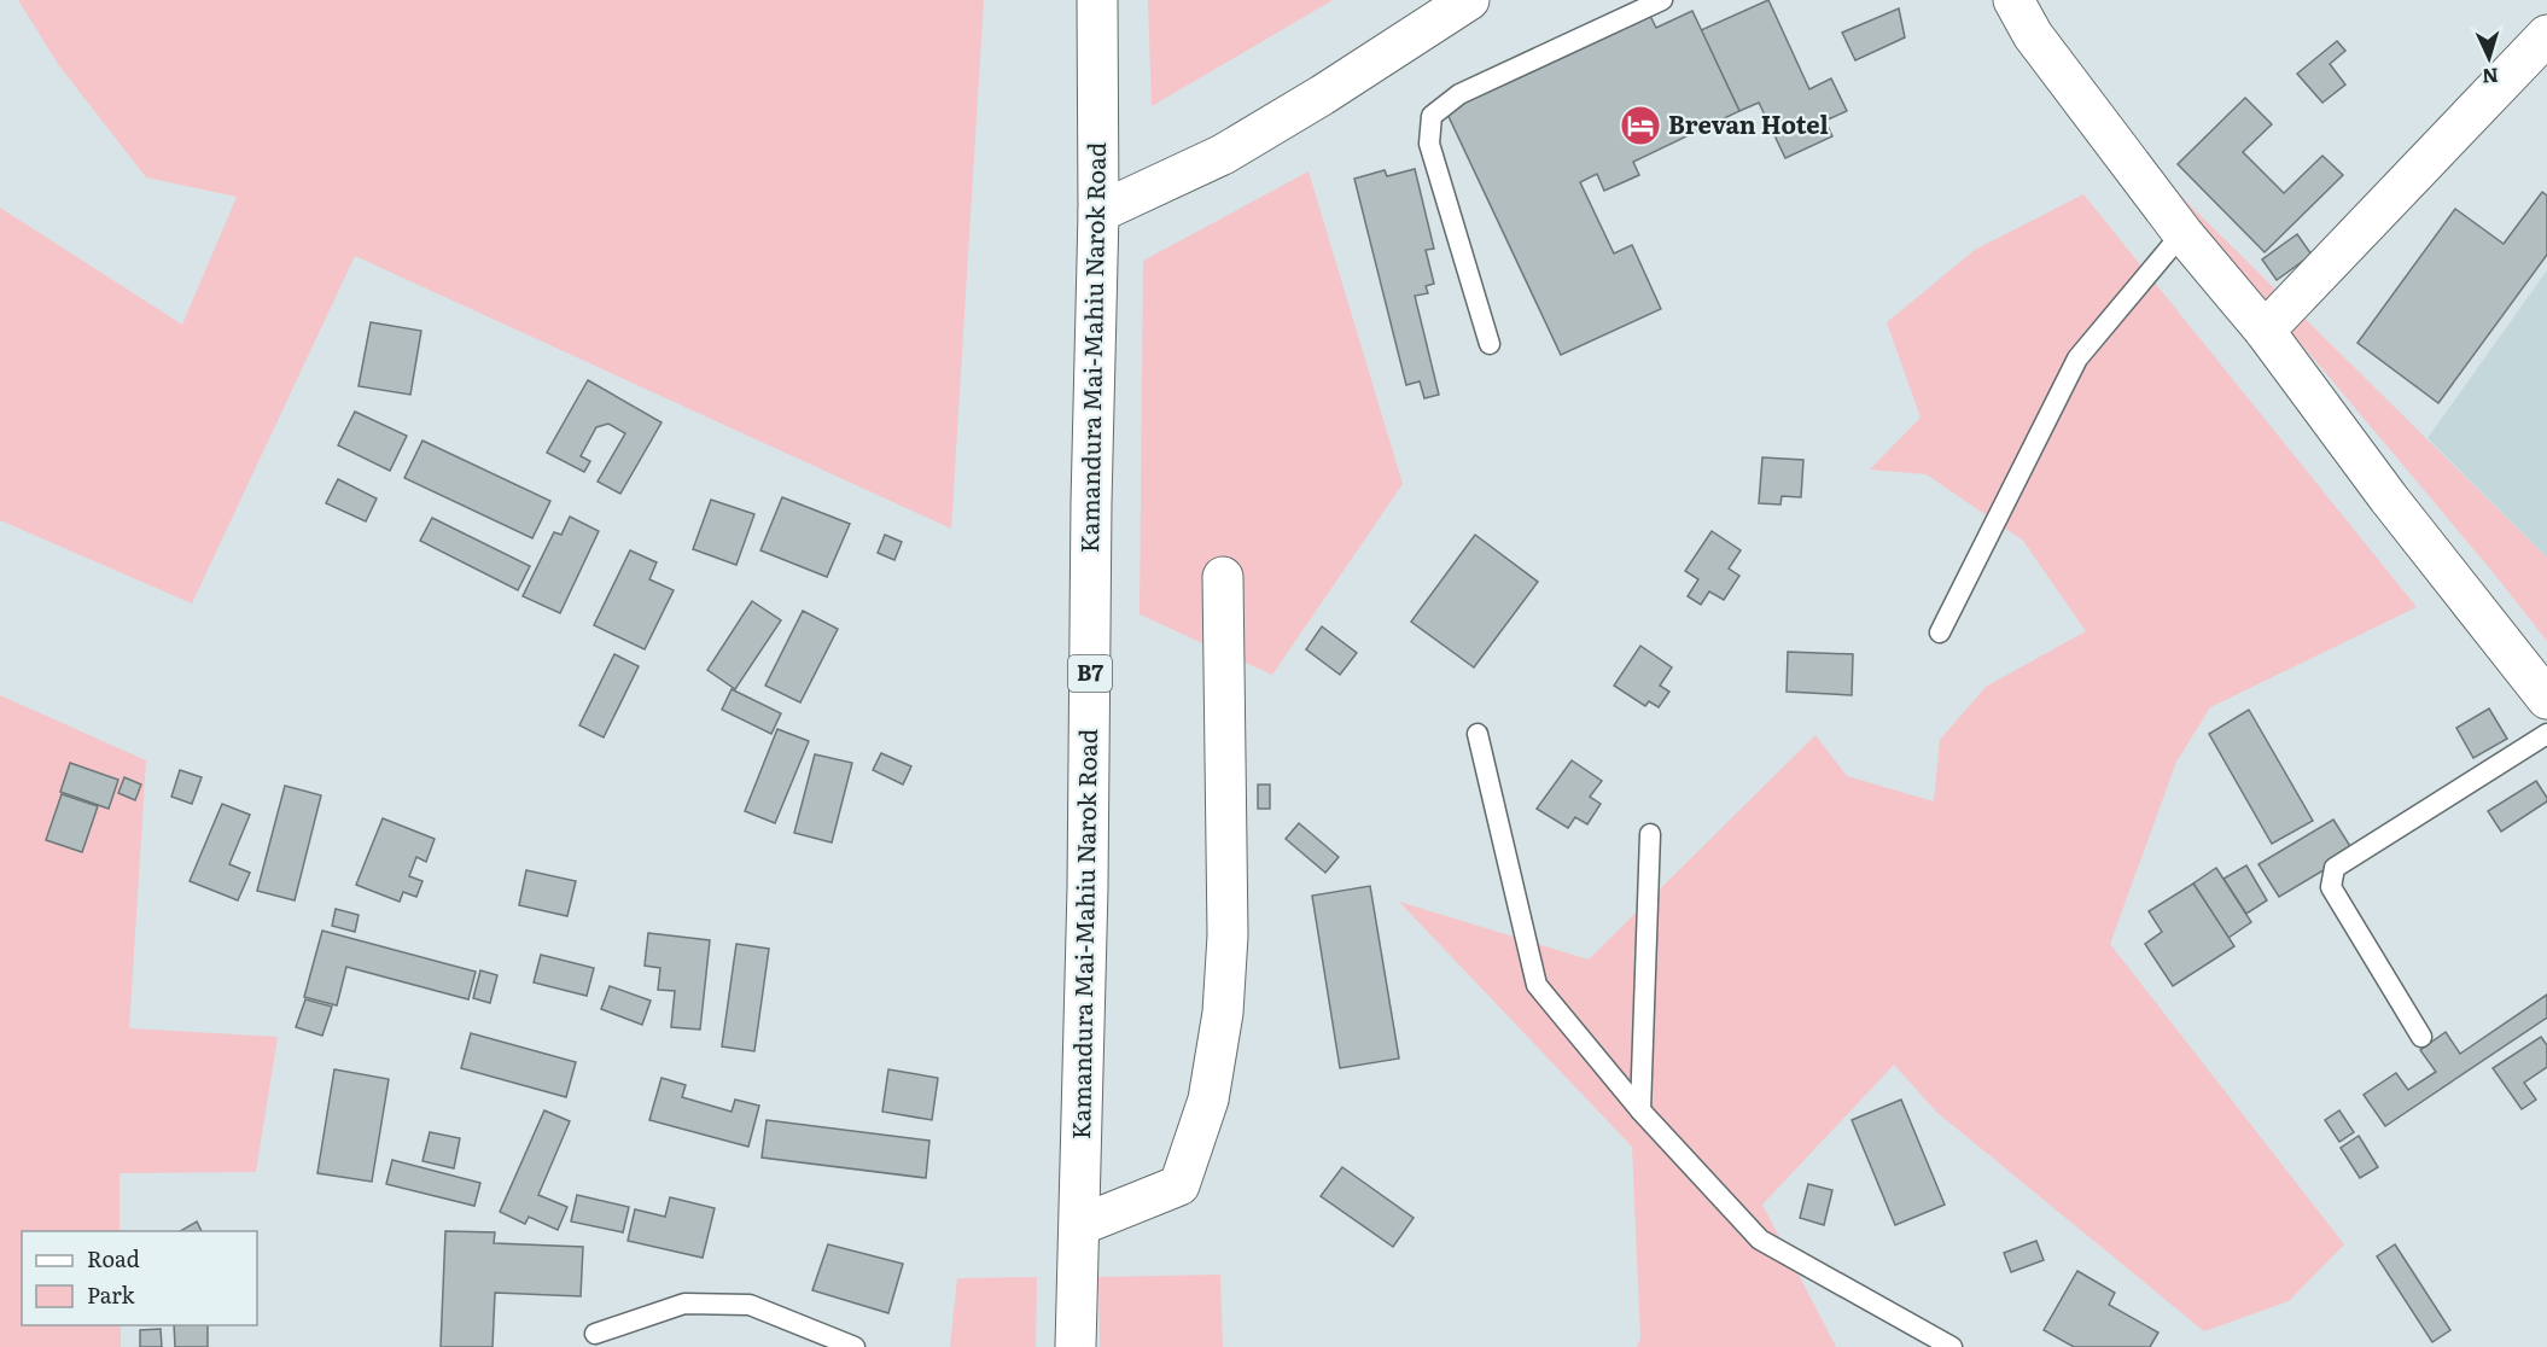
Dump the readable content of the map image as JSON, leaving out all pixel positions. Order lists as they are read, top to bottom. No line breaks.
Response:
{"streets":{"main road":["Kamandura Mai-Mahiu Narok Road","B7"]},"places":{"hotel":["Brevan Hotel"]},"legend":["Road","Park"],"north":"bottom"}
